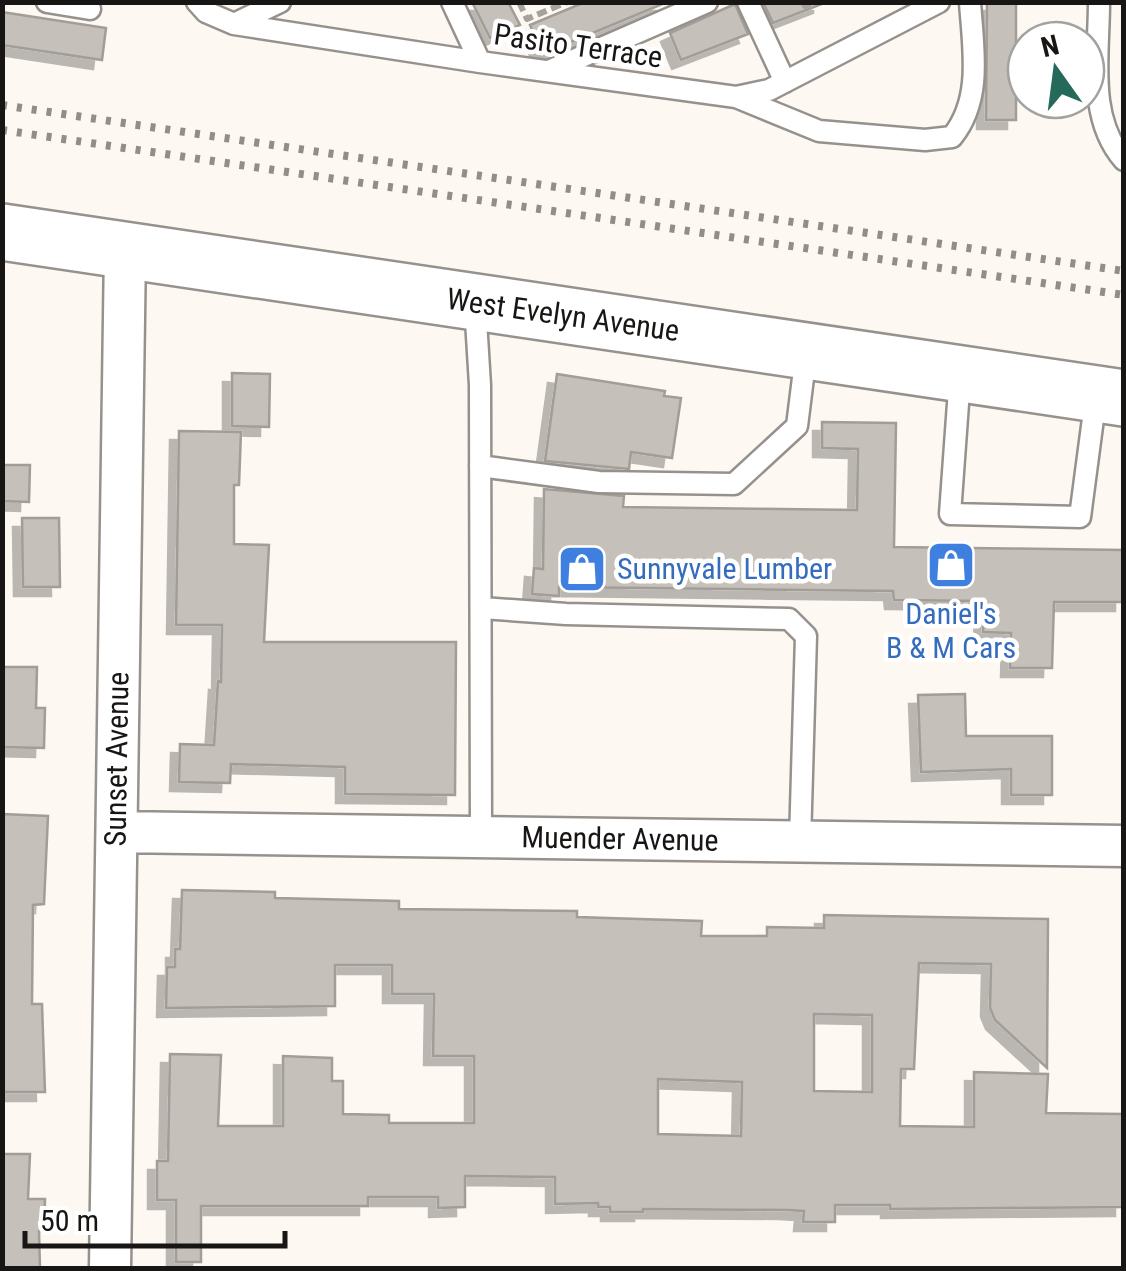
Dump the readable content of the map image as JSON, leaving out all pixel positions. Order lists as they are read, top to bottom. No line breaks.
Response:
{"streets":{"main road":["West Evelyn Avenue"],"street":["Sunset Avenue","Muender Avenue"],"lane":["Pasito Terrace"]},"crossings":[["West Evelyn Avenue","Sunset Avenue"],["Sunset Avenue","Muender Avenue"]],"places":{"shop":["Daniel's B & M Cars","Sunnyvale Lumber"]},"scale_bar":"50 m","north":"top"}
